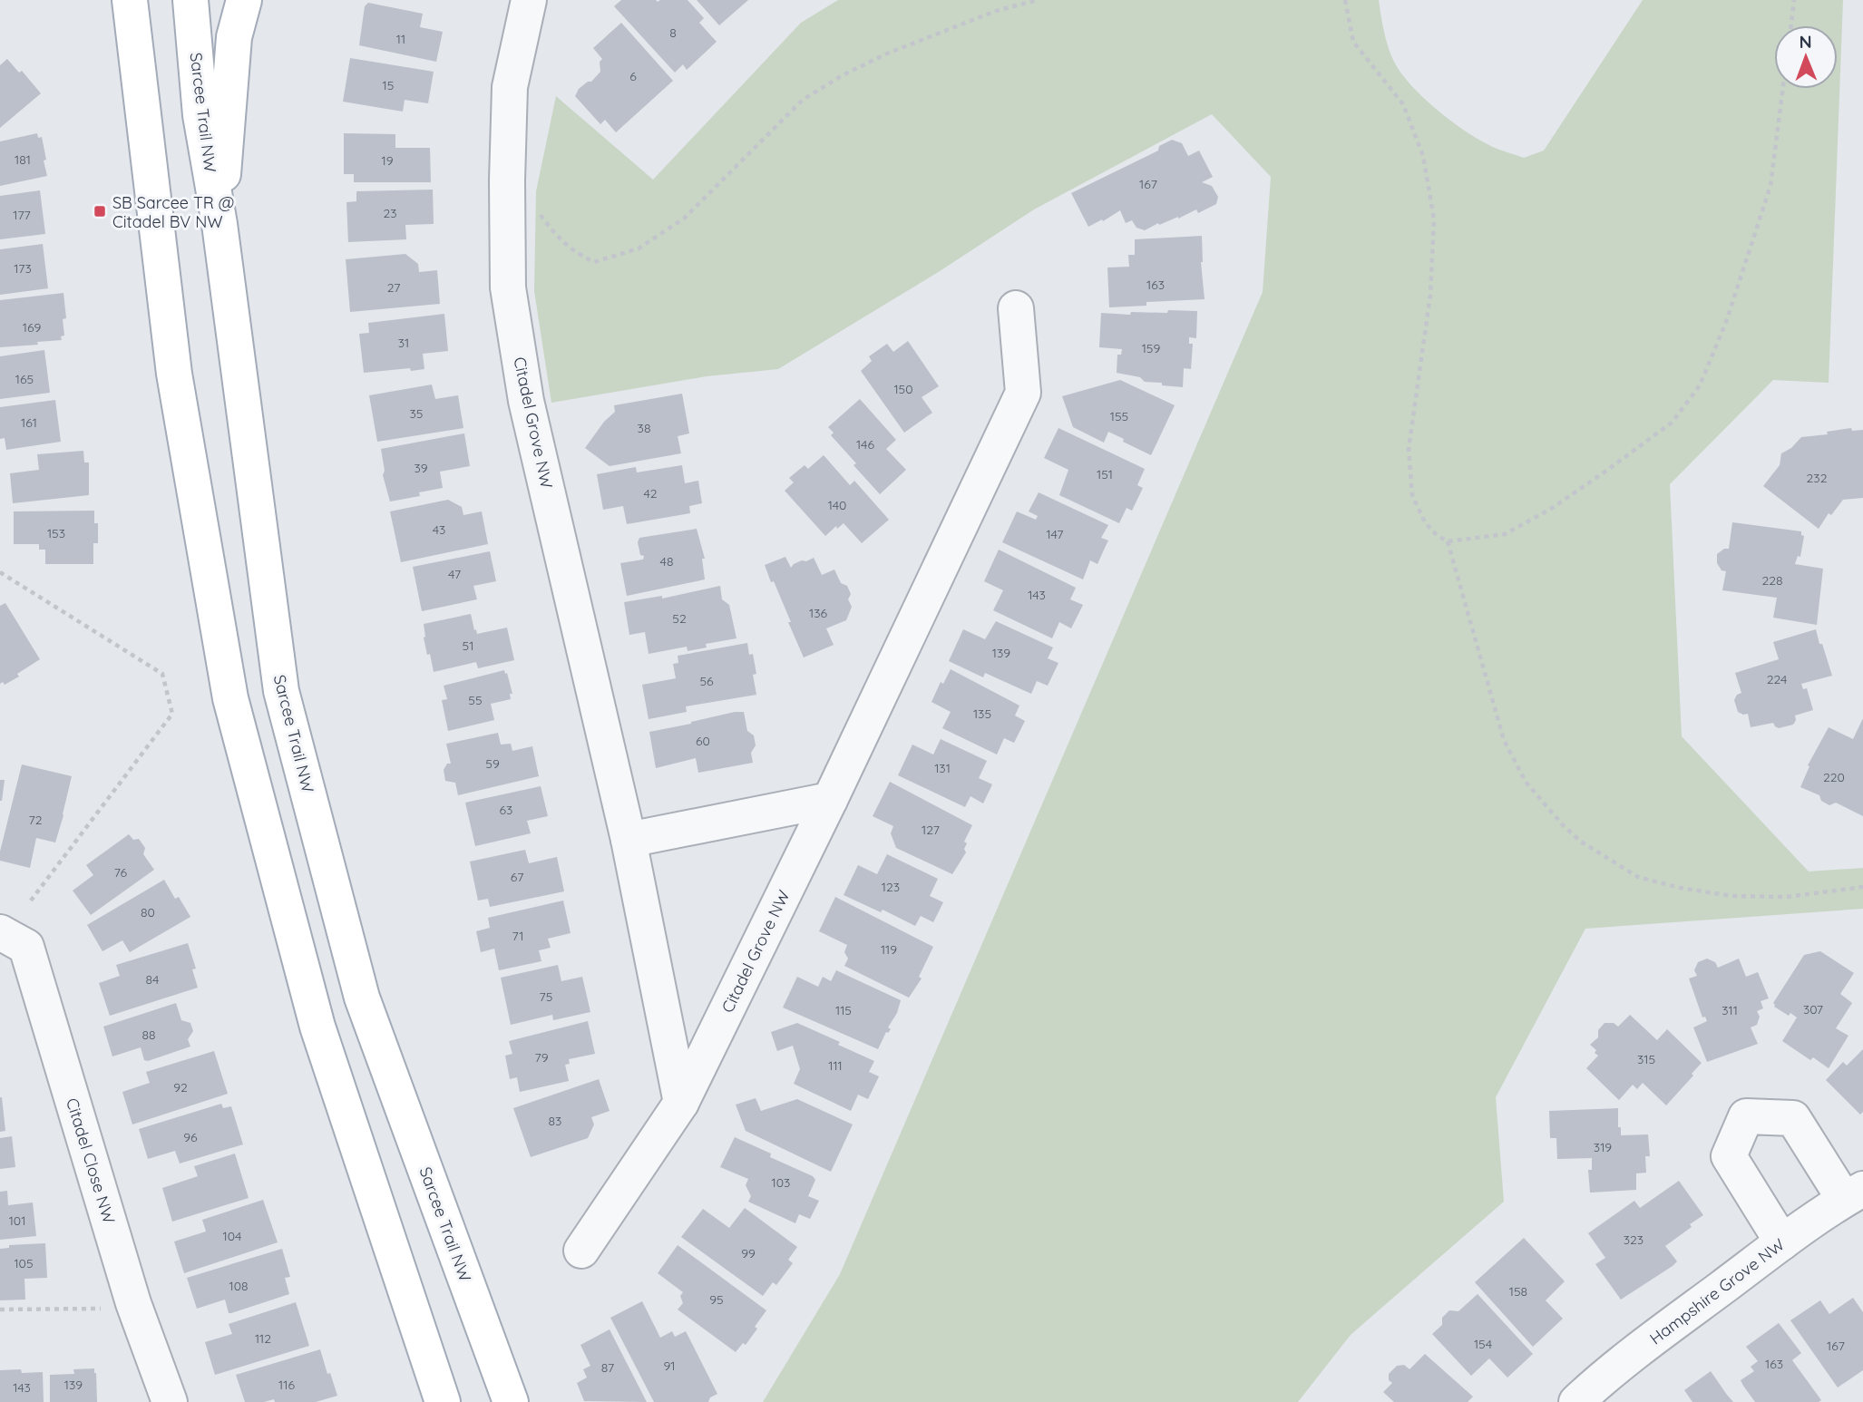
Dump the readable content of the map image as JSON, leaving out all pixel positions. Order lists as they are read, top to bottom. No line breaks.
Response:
{"streets":{"main road":["Sarcee Trail NW"],"street":["Citadel Grove NW","Citadel Close NW","Hampshire Grove NW"]},"places":{"transit":["SB Sarcee TR @ Citadel BV NW"]},"house_numbers":["8","11","6","15","181","19","167","23","177","173","163","27","169","31","159","165","150","35","155","161","38","146","39","151","232","42","140","43","153","147","48","47","228","143","136","52","51","139","224","56","55","135","60","59","131","220","63","72","127","76","67","123","80","71","119","84","75","307","115","311","88","79","315","111","92","83","96","319","103","101","104","323","99","105","108","158","95","112","154","167","163","91","87","139","116","143"],"north":"top"}
